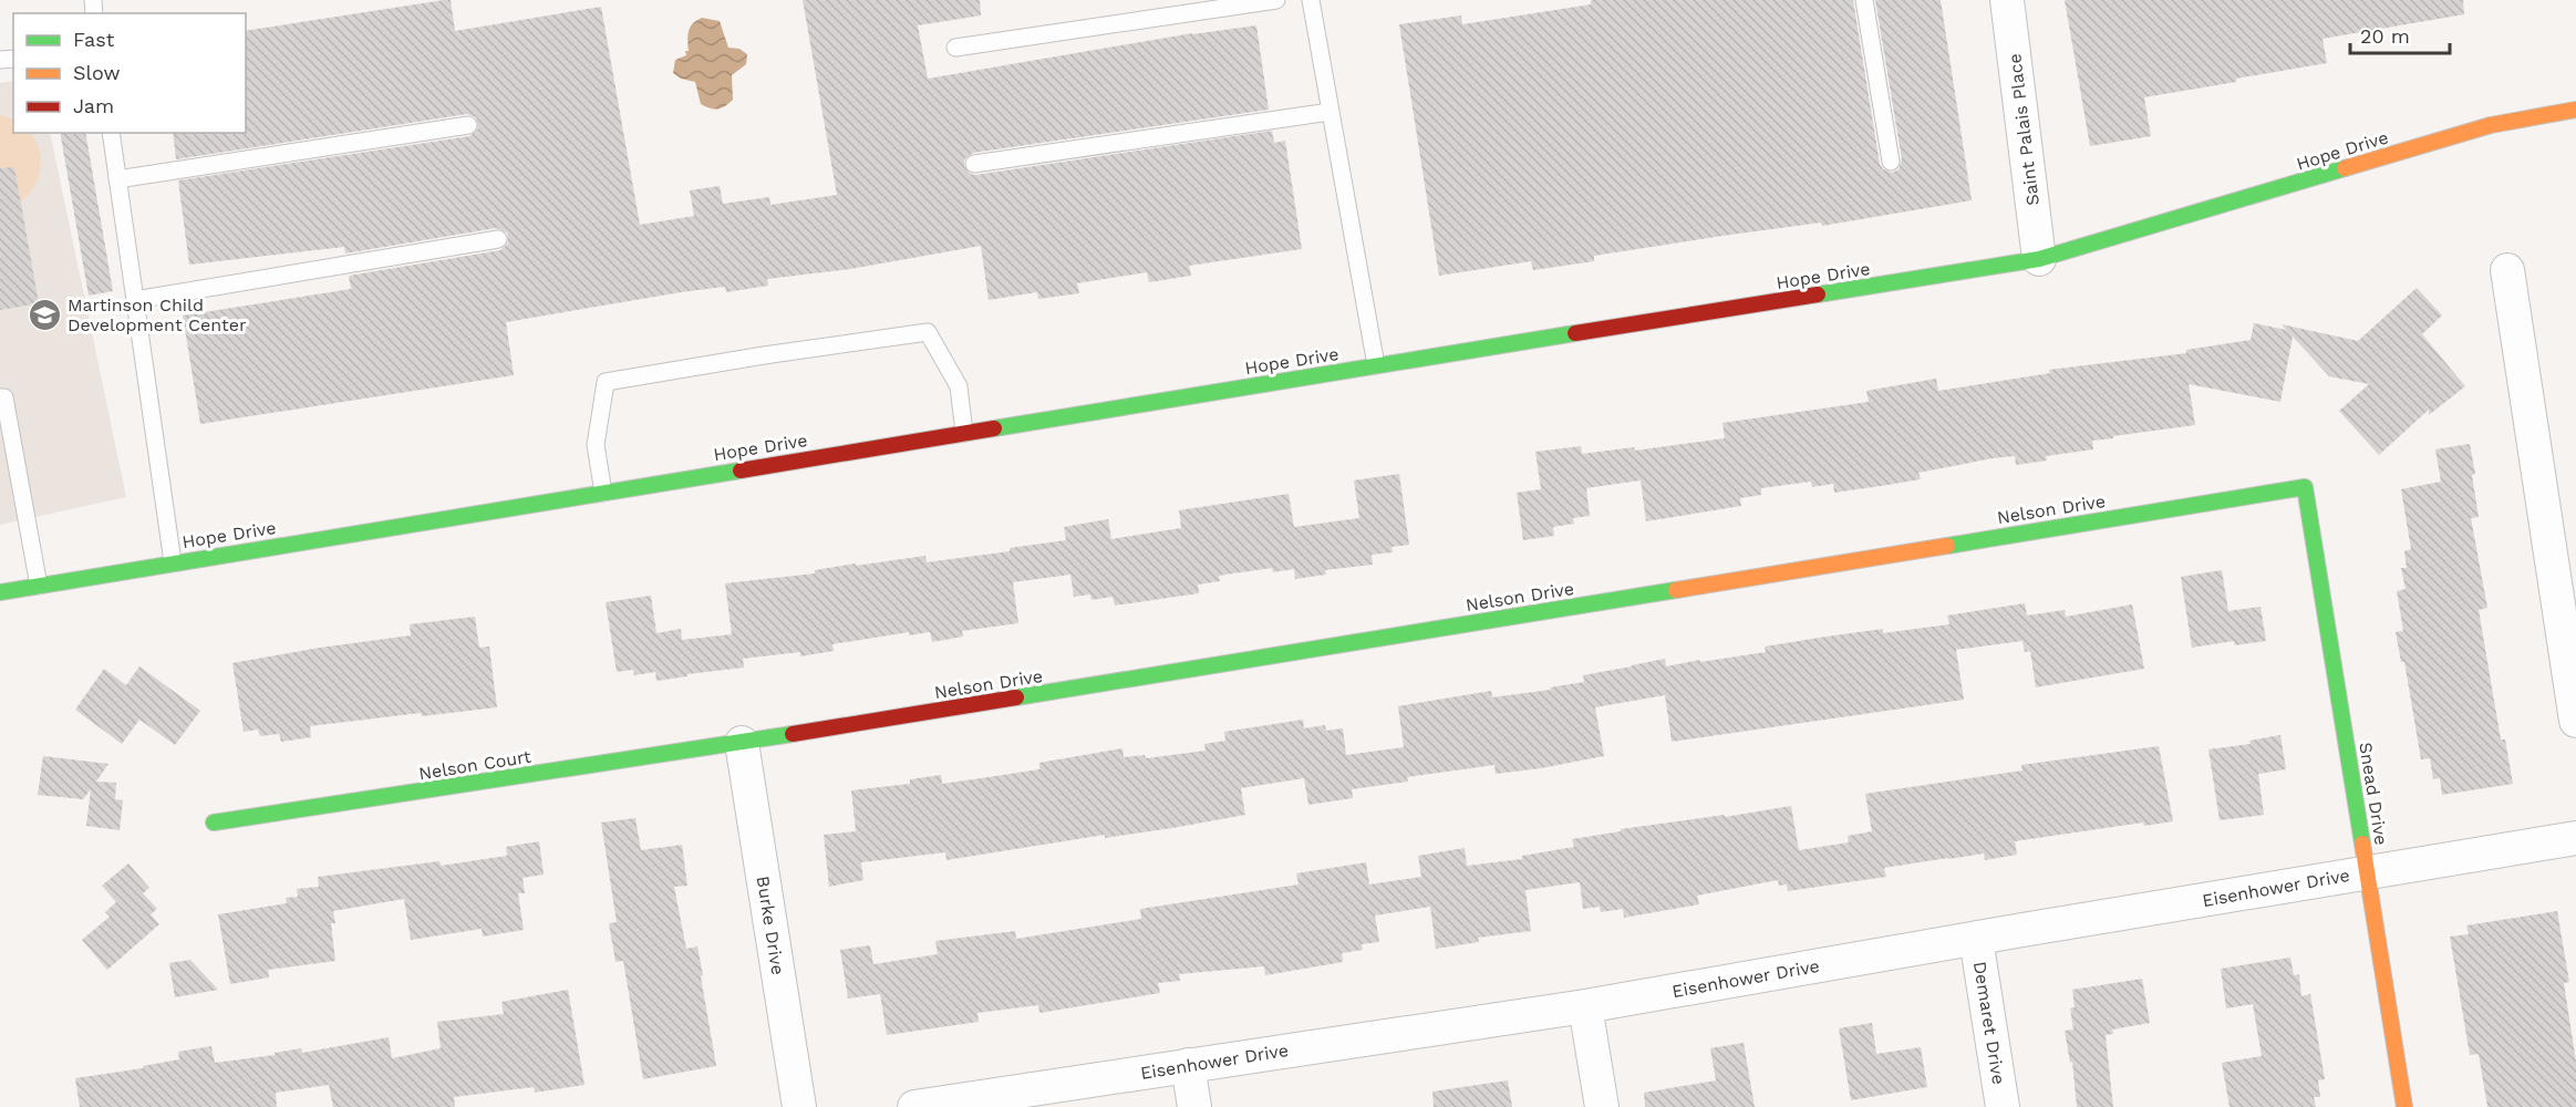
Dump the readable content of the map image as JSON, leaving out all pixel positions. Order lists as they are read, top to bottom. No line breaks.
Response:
{"streets":{"street":["Saint Palais Place","Hope Drive","Nelson Drive","Nelson Court","Snead Drive","Eisenhower Drive","Burke Drive","Demaret Drive"]},"crossings":[["Saint Palais Place","Hope Drive"],["Nelson Drive","Nelson Court"],["Nelson Drive","Snead Drive"],["Nelson Drive","Burke Drive"],["Nelson Court","Burke Drive"],["Snead Drive","Eisenhower Drive"],["Eisenhower Drive","Demaret Drive"]],"places":{"school or university":["Martinson Child Development Center"]},"legend":["Fast","Slow","Jam"],"scale_bar":"20 m"}
